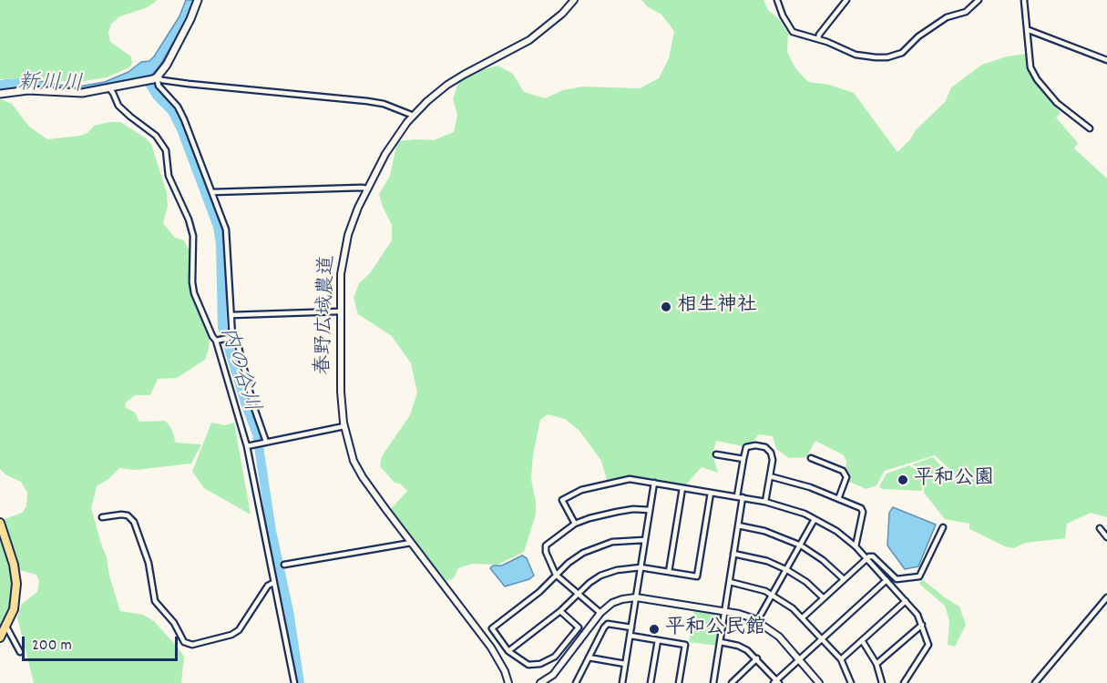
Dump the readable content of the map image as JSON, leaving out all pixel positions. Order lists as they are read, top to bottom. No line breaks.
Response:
{"streets":{"street":["春野広域農道"]},"water":["新川川","内の谷川"],"places":["相生神社","平和公園","平和公民館"],"scale_bar":"200 m"}
